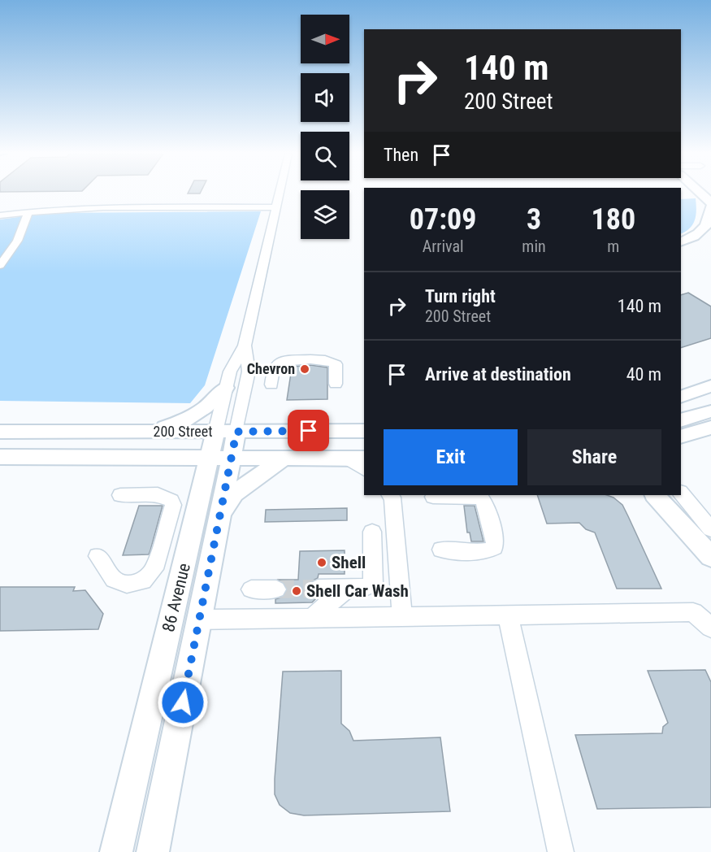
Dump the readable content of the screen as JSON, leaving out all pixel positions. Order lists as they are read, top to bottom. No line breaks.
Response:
{"streets":{"main road":["200 Street","86 Avenue"]},"crossings":[["200 Street","86 Avenue"]],"places":["Chevron","Shell","Shell Car Wash"],"north":"right","page":{"turn":["140 m","200 Street"],"then":"Then","eta":["07:09","Arrival","3","min","180","m"],"list":[{"name":"Turn right","note":"200 Street","value":"140 m"},{"name":"Arrive at destination","value":"40 m"}],"buttons":["Exit","Share"]}}
